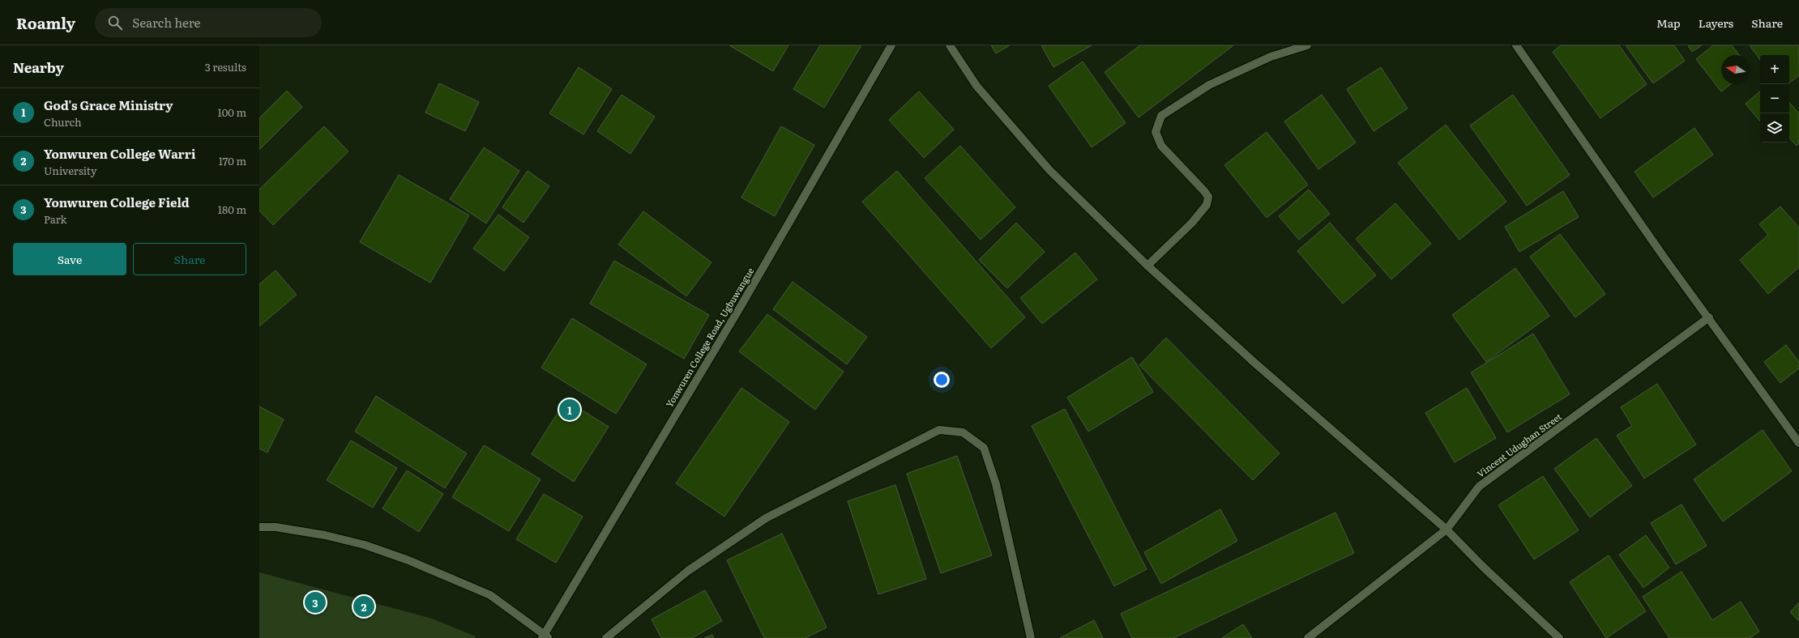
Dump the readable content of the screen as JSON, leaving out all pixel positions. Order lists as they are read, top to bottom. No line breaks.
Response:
{"streets":{"street":["Yonwuren College Road, Ugbuwangue","Vincent Udughan Street"]},"north":"left","page":{"header":"Roamly","search":"Search here","nav":["Map","Layers","Share"],"heading":["Nearby","3 results"],"map_buttons":["+","−"],"list":[{"mark":"1","name":"God's Grace Ministry","note":"Church","value":"100 m"},{"mark":"2","name":"Yonwuren College Warri","note":"University","value":"170 m"},{"mark":"3","name":"Yonwuren College Field","note":"Park","value":"180 m"}],"buttons":["Save","Share"],"pins":["1","3","2"]}}
